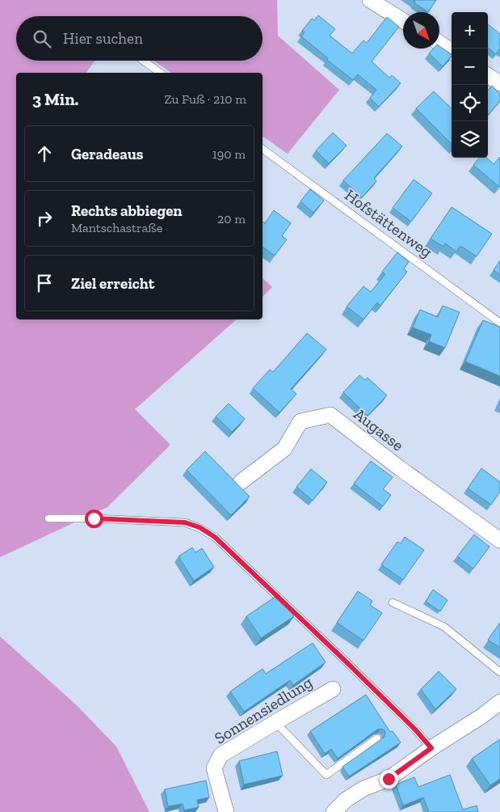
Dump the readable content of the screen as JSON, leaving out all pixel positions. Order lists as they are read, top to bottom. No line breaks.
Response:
{"streets":{"street":["Augasse","Sonnensiedlung"],"lane":["Hofstättenweg"]},"north":"bottom right","page":{"map_buttons":["+","−"],"search":"Hier suchen","heading":["3 Min.","Zu Fuß · 210 m"],"list":[["Geradeaus","190 m"],["Rechts abbiegen","Mantschastraße","20 m"],"Ziel erreicht"]}}
